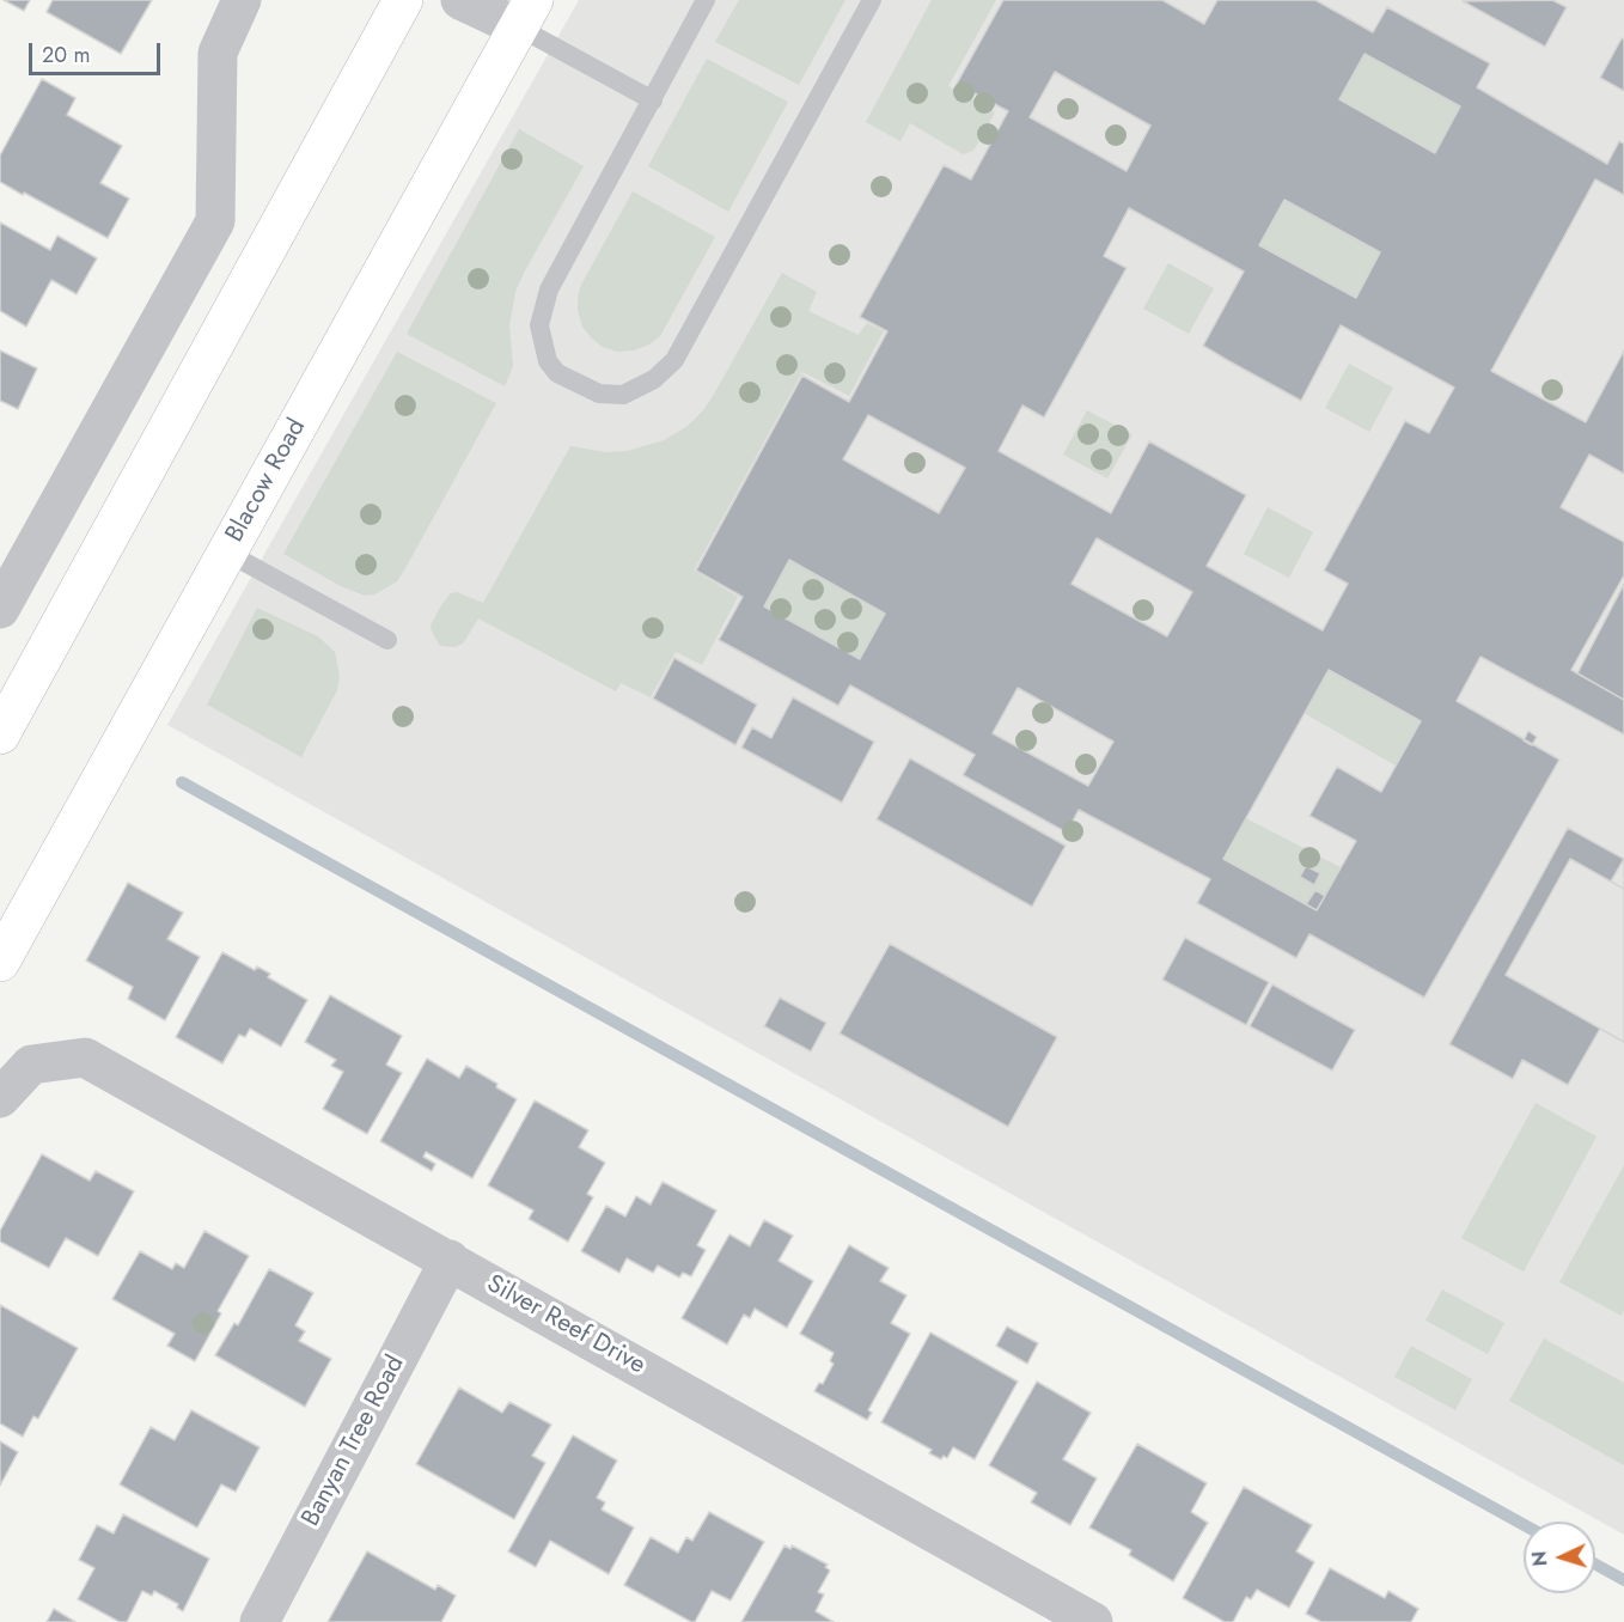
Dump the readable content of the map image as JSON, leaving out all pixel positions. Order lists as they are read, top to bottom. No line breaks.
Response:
{"streets":{"main road":["Blacow Road"],"street":["Silver Reef Drive","Banyan Tree Road"]},"crossings":[["Silver Reef Drive","Banyan Tree Road"]],"scale_bar":"20 m","north":"left"}
